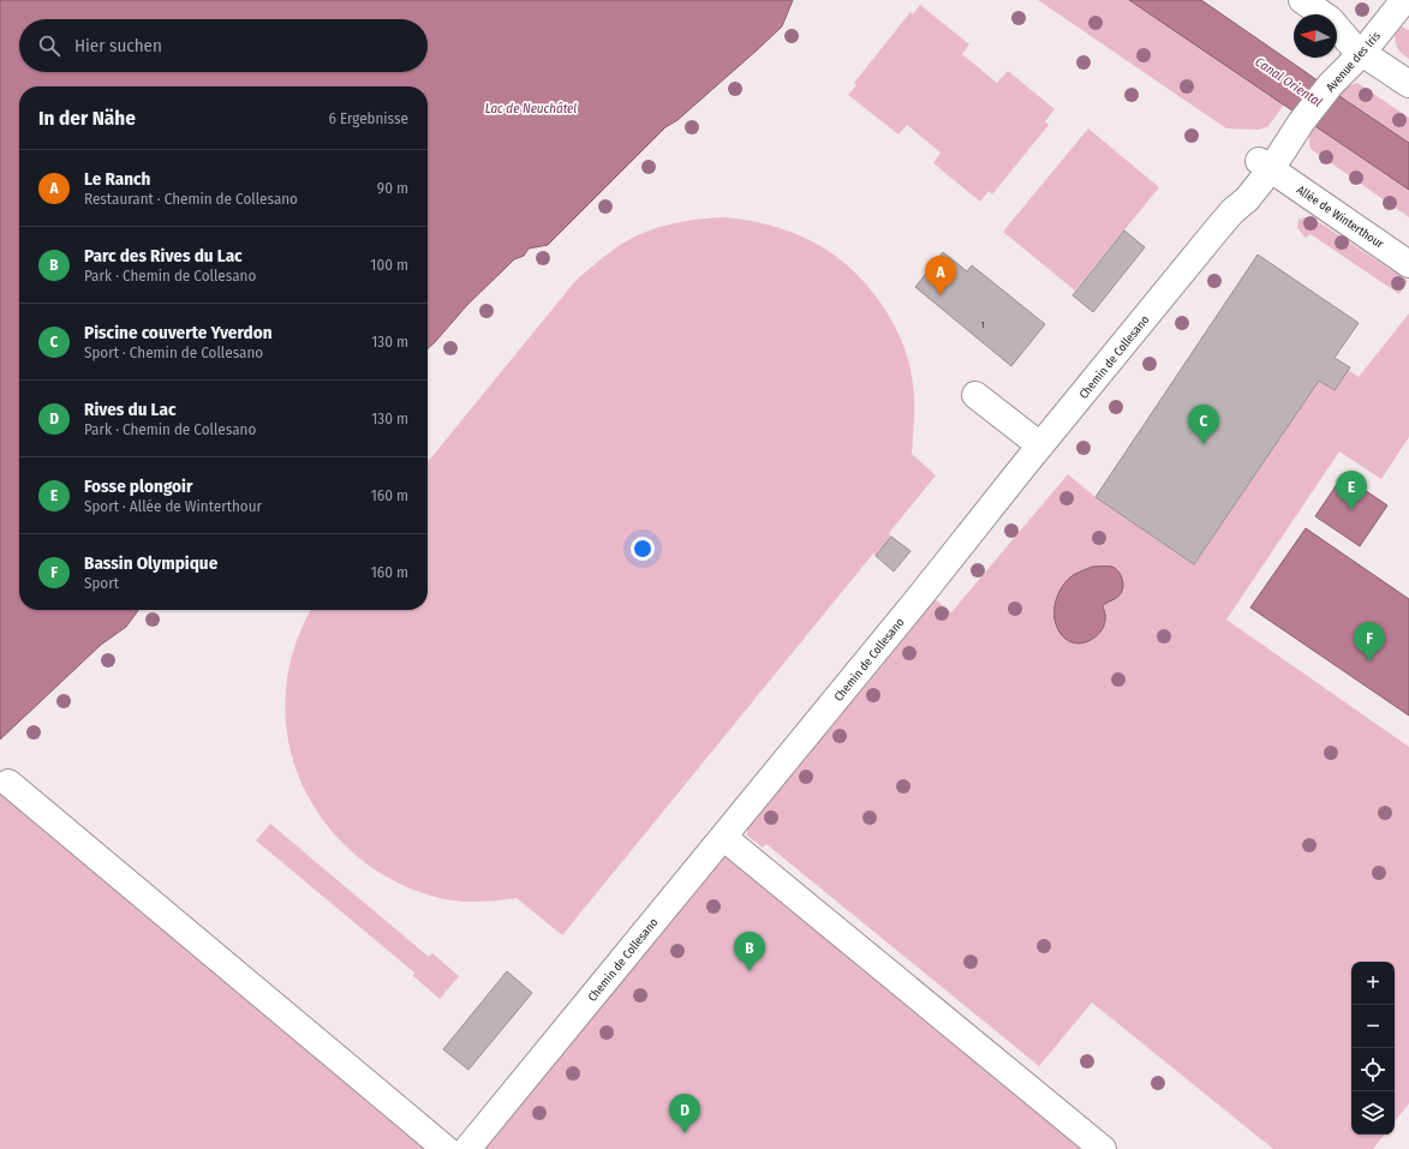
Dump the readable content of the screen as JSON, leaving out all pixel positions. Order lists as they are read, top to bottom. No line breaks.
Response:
{"streets":{"street":["Avenue des Iris","Allée de Winterthour","Chemin de Collesano"]},"crossings":[["Avenue des Iris","Allée de Winterthour"],["Avenue des Iris","Chemin de Collesano"],["Allée de Winterthour","Chemin de Collesano"]],"water":["Canal Oriental","Lac de Neuchâtel"],"house_numbers":["1"],"north":"left","page":{"search":"Hier suchen","heading":["In der Nähe","6 Ergebnisse"],"list":[{"mark":"A","name":"Le Ranch","note":"Restaurant · Chemin de Collesano","value":"90 m"},{"mark":"B","name":"Parc des Rives du Lac","note":"Park · Chemin de Collesano","value":"100 m"},{"mark":"C","name":"Piscine couverte Yverdon","note":"Sport · Chemin de Collesano","value":"130 m"},{"mark":"D","name":"Rives du Lac","note":"Park · Chemin de Collesano","value":"130 m"},{"mark":"E","name":"Fosse plongoir","note":"Sport · Allée de Winterthour","value":"160 m"},{"mark":"F","name":"Bassin Olympique","note":"Sport","value":"160 m"}],"pins":["A","C","E","F","B","D"],"map_buttons":["+","−"]}}
